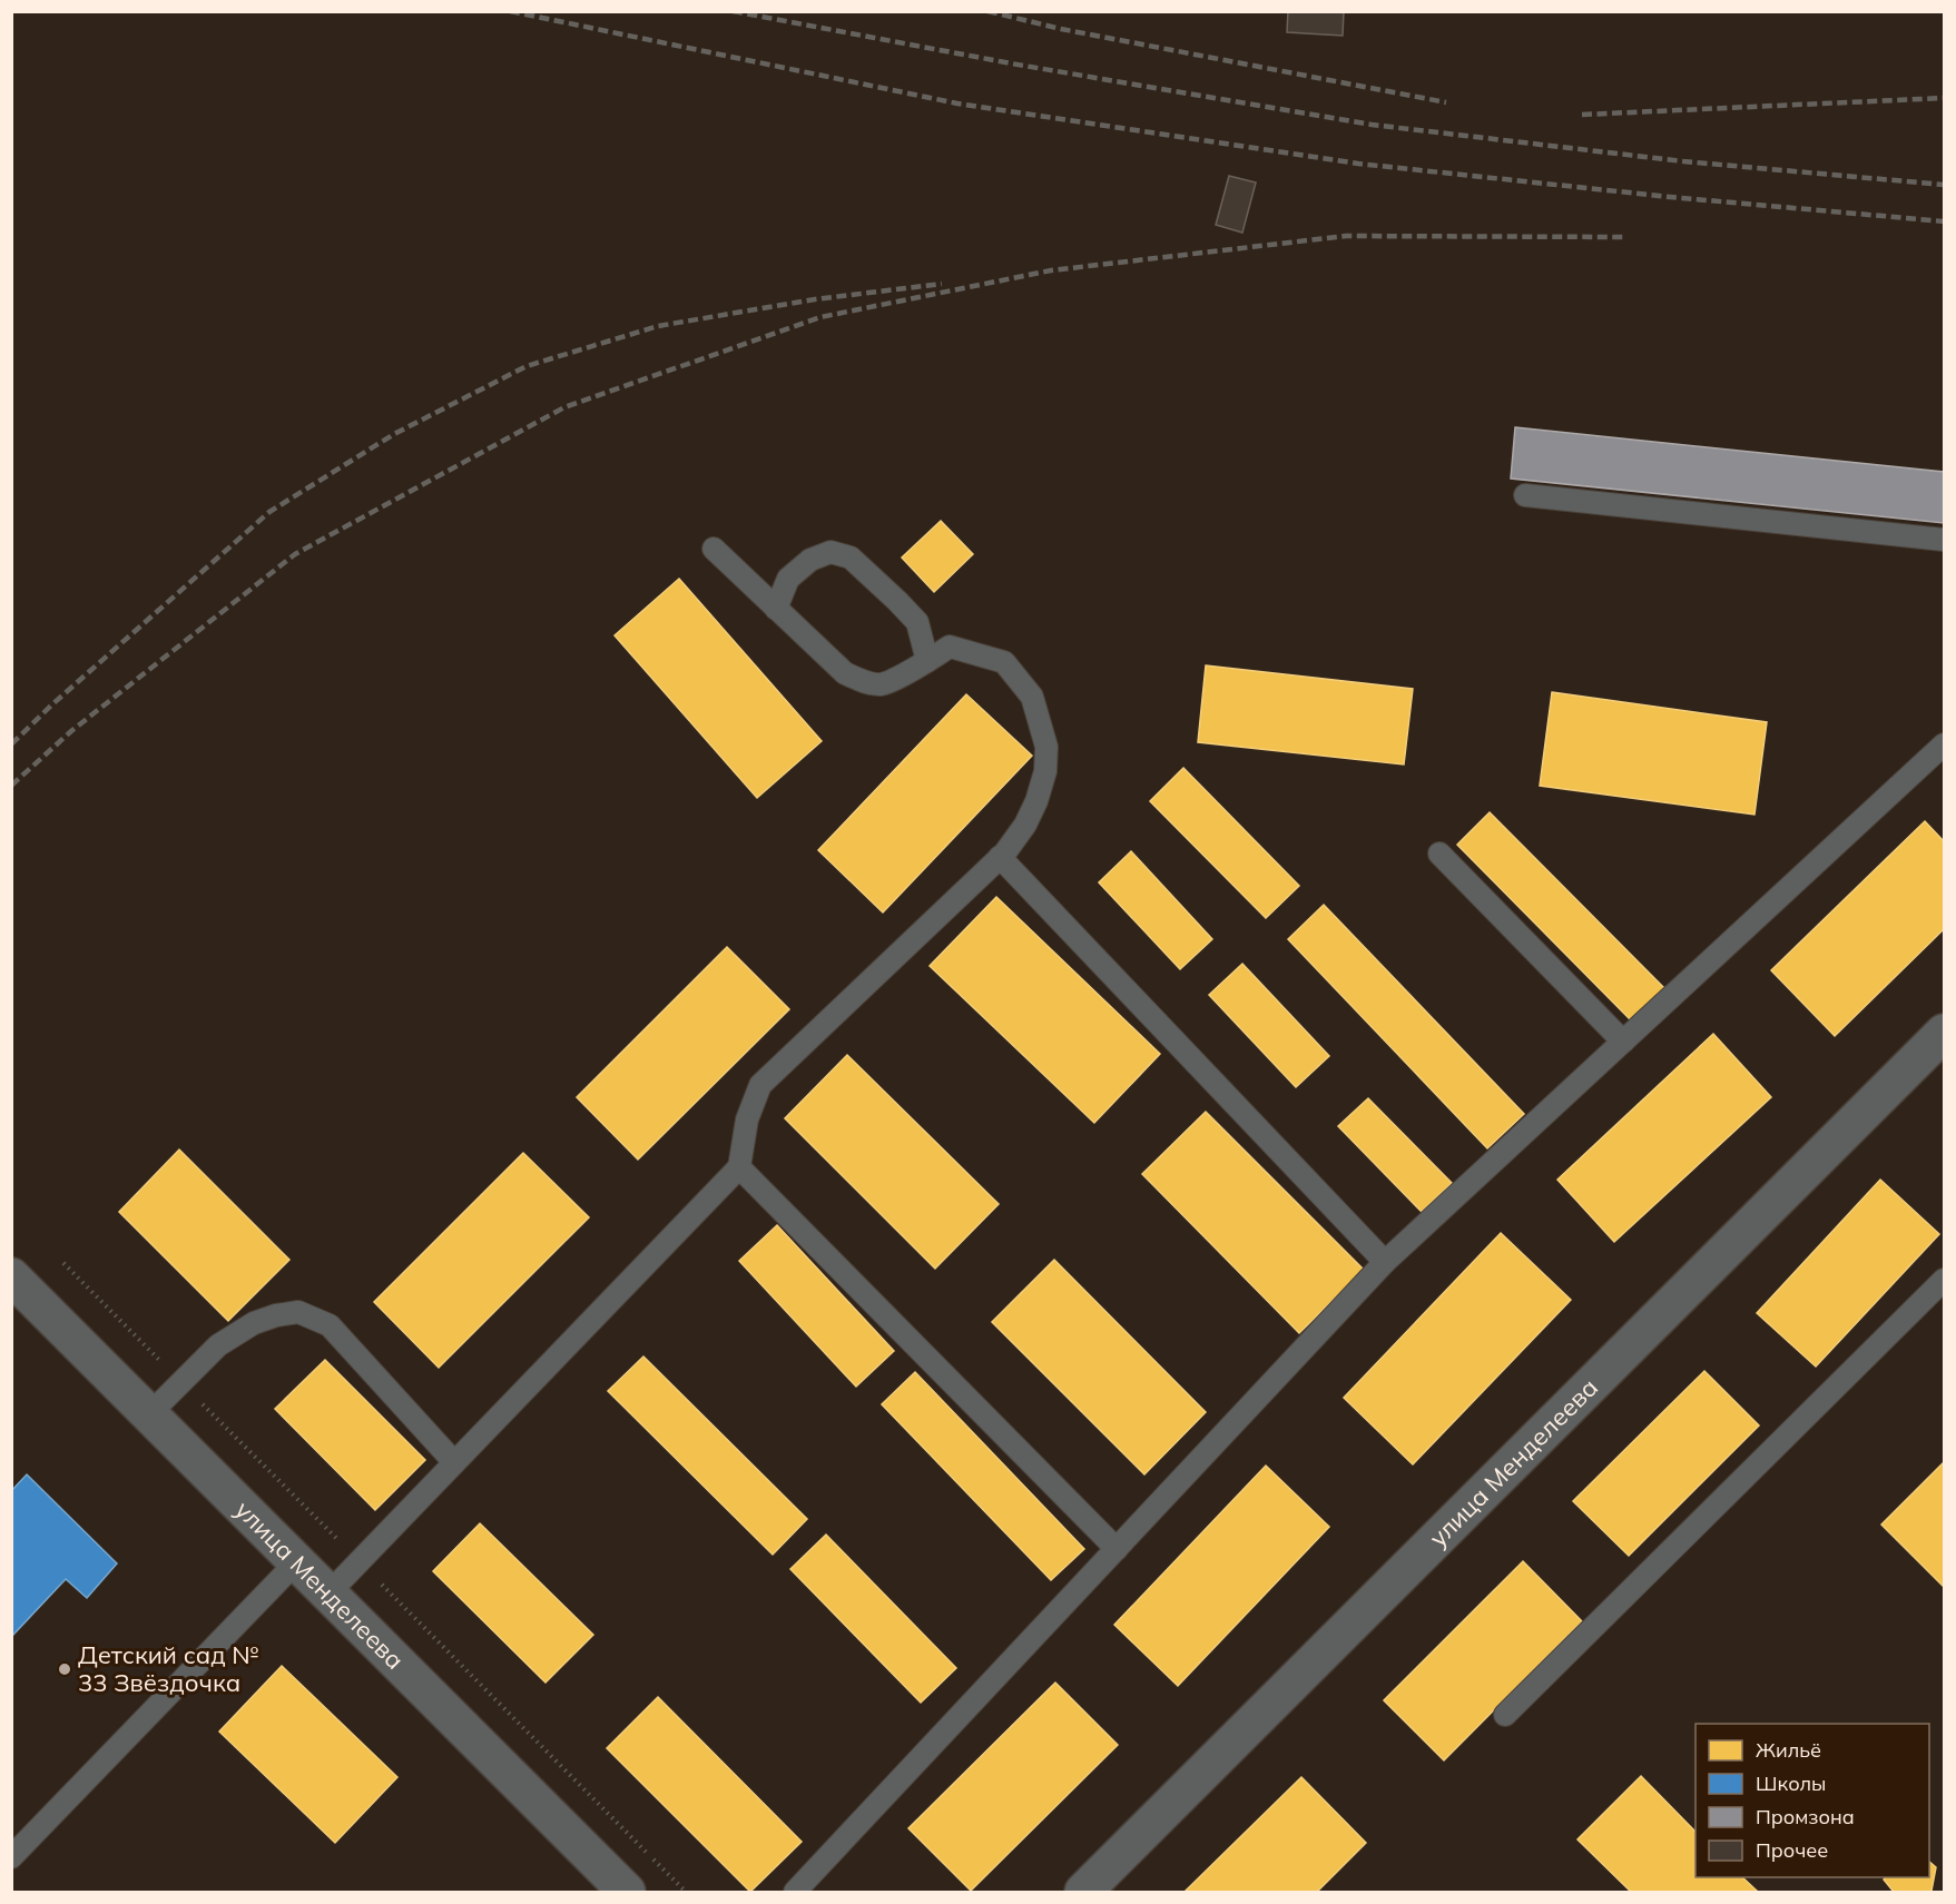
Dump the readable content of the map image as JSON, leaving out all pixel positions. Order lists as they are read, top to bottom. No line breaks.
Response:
{"streets":{"street":["улица Менделеева"]},"places":["Детский сад № 33 Звёздочка"],"legend":["Жильё","Школы","Промзона","Прочее"]}
